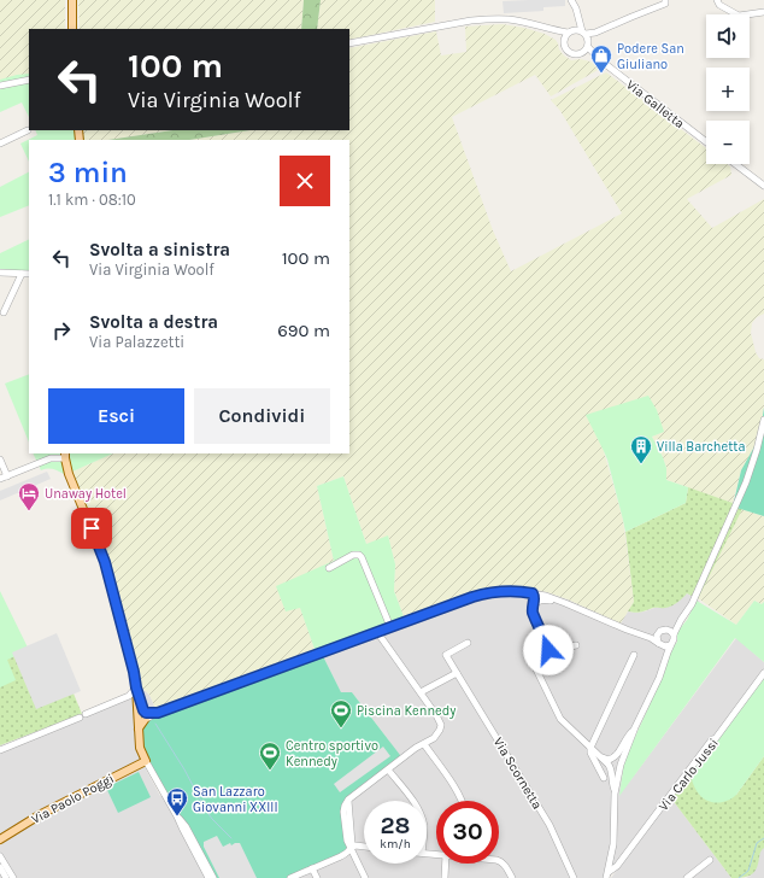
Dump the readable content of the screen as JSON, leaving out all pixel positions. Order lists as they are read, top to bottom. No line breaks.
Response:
{"streets":{"main road":["Via Paolo Poggi"],"street":["Via Galletta","Via Scornetta","Via Carlo Jussi"]},"places":{"shop":["Podere San Giuliano"],"building":["Villa Barchetta"],"hotel":["Unaway Hotel"],"sports":["Piscina Kennedy","Centro sportivo Kennedy"],"bus stop":["San Lazzaro Giovanni XXIII"]},"page":{"map_buttons":["+","−"],"turn":["100 m","Via Virginia Woolf"],"heading":["3 min","1.1 km · 08:10"],"list":[{"name":"Svolta a sinistra","note":"Via Virginia Woolf","value":"100 m"},{"name":"Svolta a destra","note":"Via Palazzetti","value":"690 m"}],"buttons":["Esci","Condividi"],"speed":"28 km/h","limit":"30"}}
